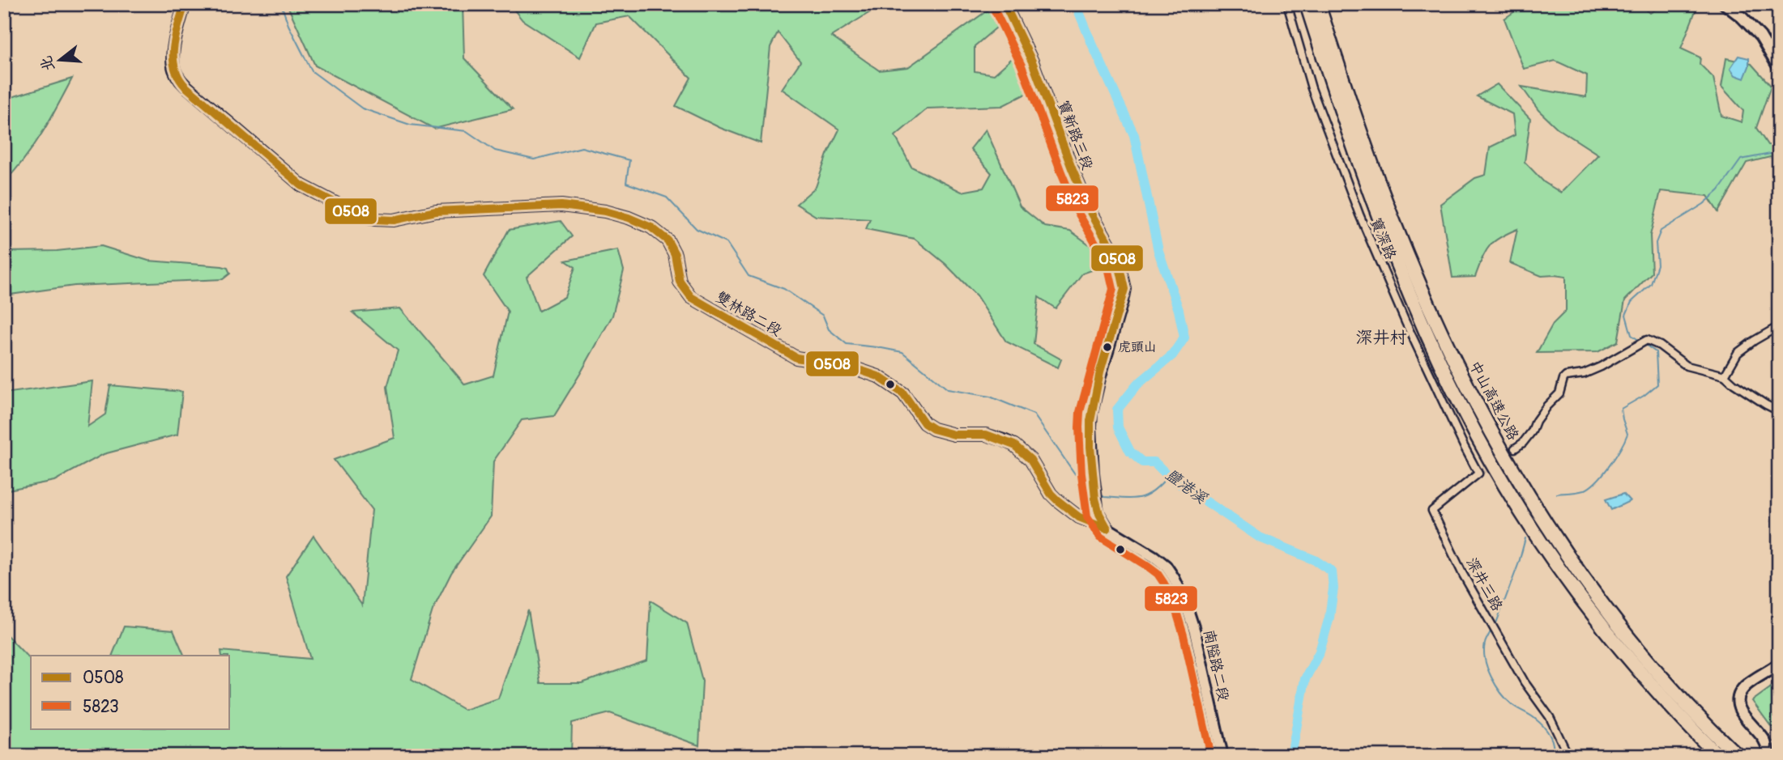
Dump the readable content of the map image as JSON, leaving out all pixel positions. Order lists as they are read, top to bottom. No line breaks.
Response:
{"streets":{"highway":["中山高速公路"],"street":["寶新路三段","寶深路","雙林路二段","深井三路","南隘路二段"]},"crossings":[["寶新路三段","雙林路二段"],["寶新路三段","南隘路二段"],["寶深路","深井三路"],["雙林路二段","南隘路二段"]],"districts":["深井村"],"water":["鹽港溪"],"places":["虎頭山"],"lines":["transit line 0508","transit line 5823"],"legend":["0508","5823"],"north":"left"}
